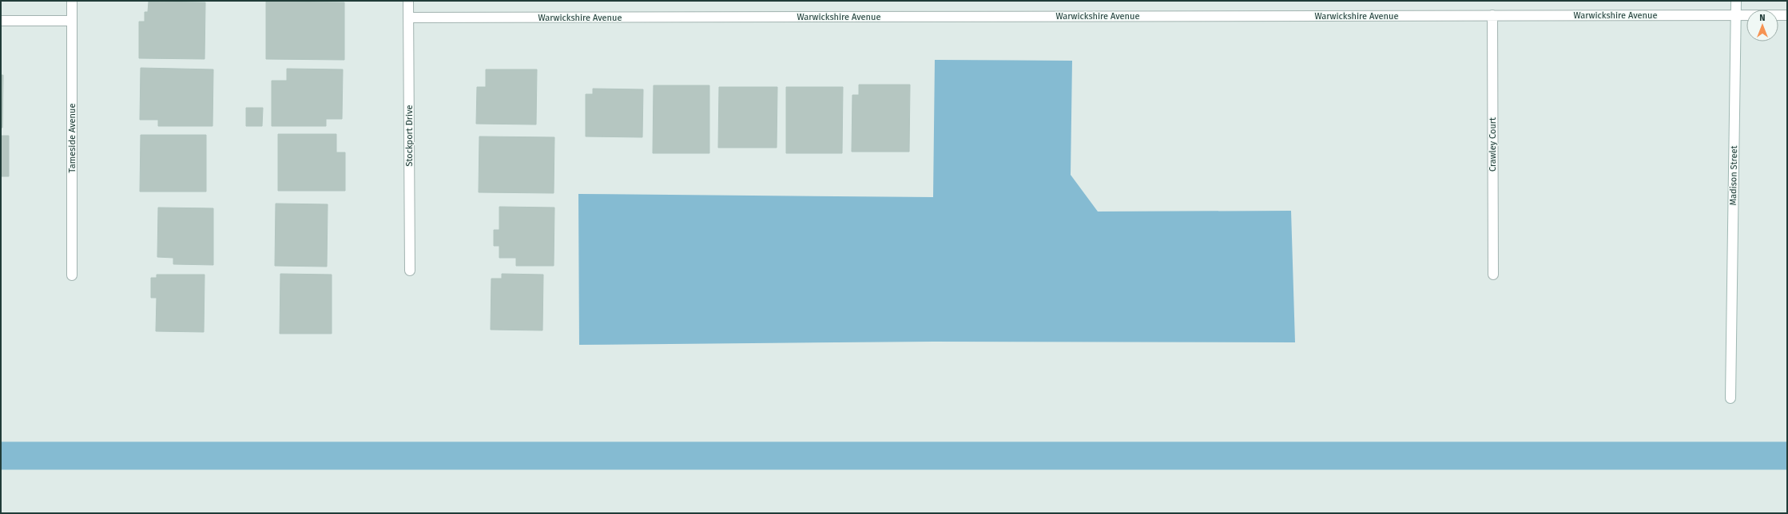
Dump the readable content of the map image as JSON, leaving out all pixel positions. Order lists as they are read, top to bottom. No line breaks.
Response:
{"streets":{"street":["Warwickshire Avenue","Stockport Drive","Tameside Avenue","Crawley Court","Madison Street"]},"crossings":[["Warwickshire Avenue","Stockport Drive"],["Warwickshire Avenue","Crawley Court"],["Warwickshire Avenue","Madison Street"]],"north":"top"}
